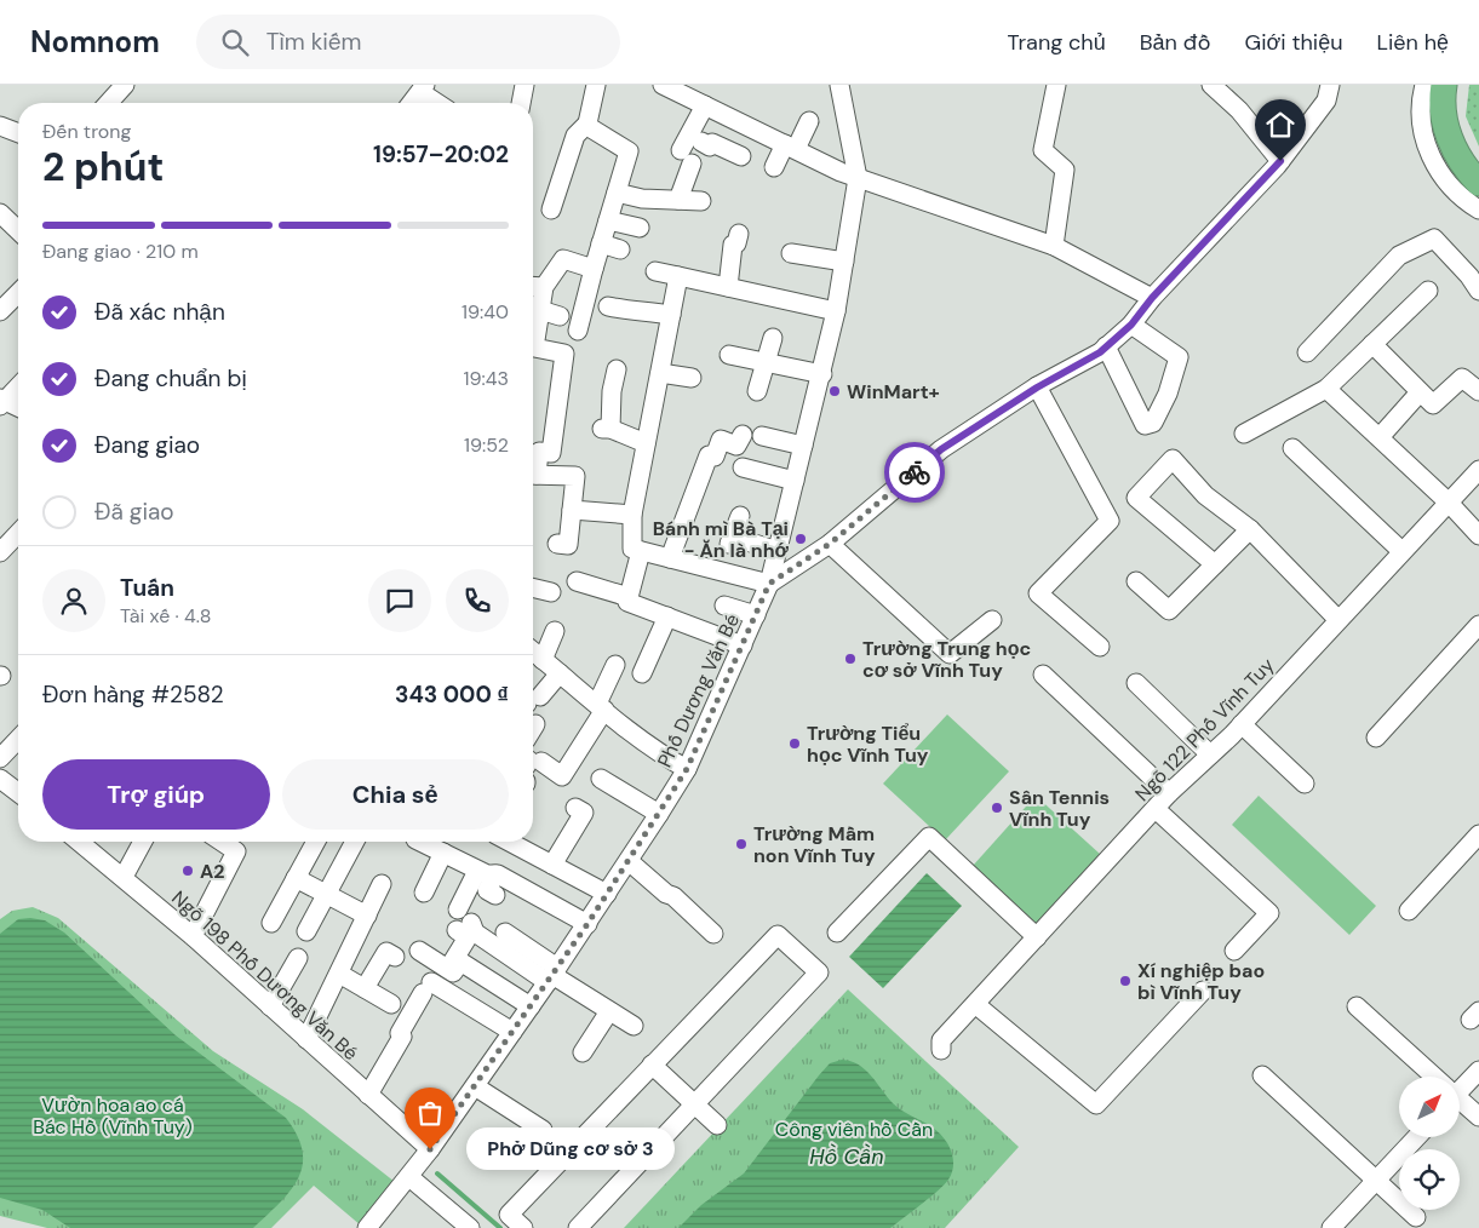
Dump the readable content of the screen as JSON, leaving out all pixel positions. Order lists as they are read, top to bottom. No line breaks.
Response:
{"streets":{"street":["Phố Dương Văn Bé","Ngõ 122 Phố Vĩnh Tuy","Ngõ 198 Phố Dương Văn Bé"]},"crossings":[["Phố Dương Văn Bé","Ngõ 198 Phố Dương Văn Bé"]],"water":["Hồ Cần"],"parks":["Vườn hoa ao cá Bác Hồ (Vĩnh Tuy)","Công viên hồ Cần"],"places":["WinMart+","Bánh mì Bà Tại - Ăn là nhớ","Trường Trung học cơ sở Vĩnh Tuy","Trường Tiểu học Vĩnh Tuy","Sân Tennis Vĩnh Tuy","Trường Mầm non Vĩnh Tuy","A2","Xí nghiệp bao bì Vĩnh Tuy","Phở Dũng cơ sở 3"],"north":"top right","page":{"header":"Nomnom","search":"Tìm kiếm","nav":["Trang chủ","Bản đồ","Giới thiệu","Liên hệ"],"heading":["2 phút","Đến trong","19:57–20:02"],"panel":["Tuấn","Tài xế · 4.8","Đơn hàng #2582","343 000 ₫"],"bar":"Đang giao · 210 m","list":[["Đã xác nhận","19:40"],["Đang chuẩn bị","19:43"],["Đang giao","19:52"],"Đã giao"],"buttons":["Trợ giúp","Chia sẻ"],"bubble":"Phở Dũng cơ sở 3"}}
